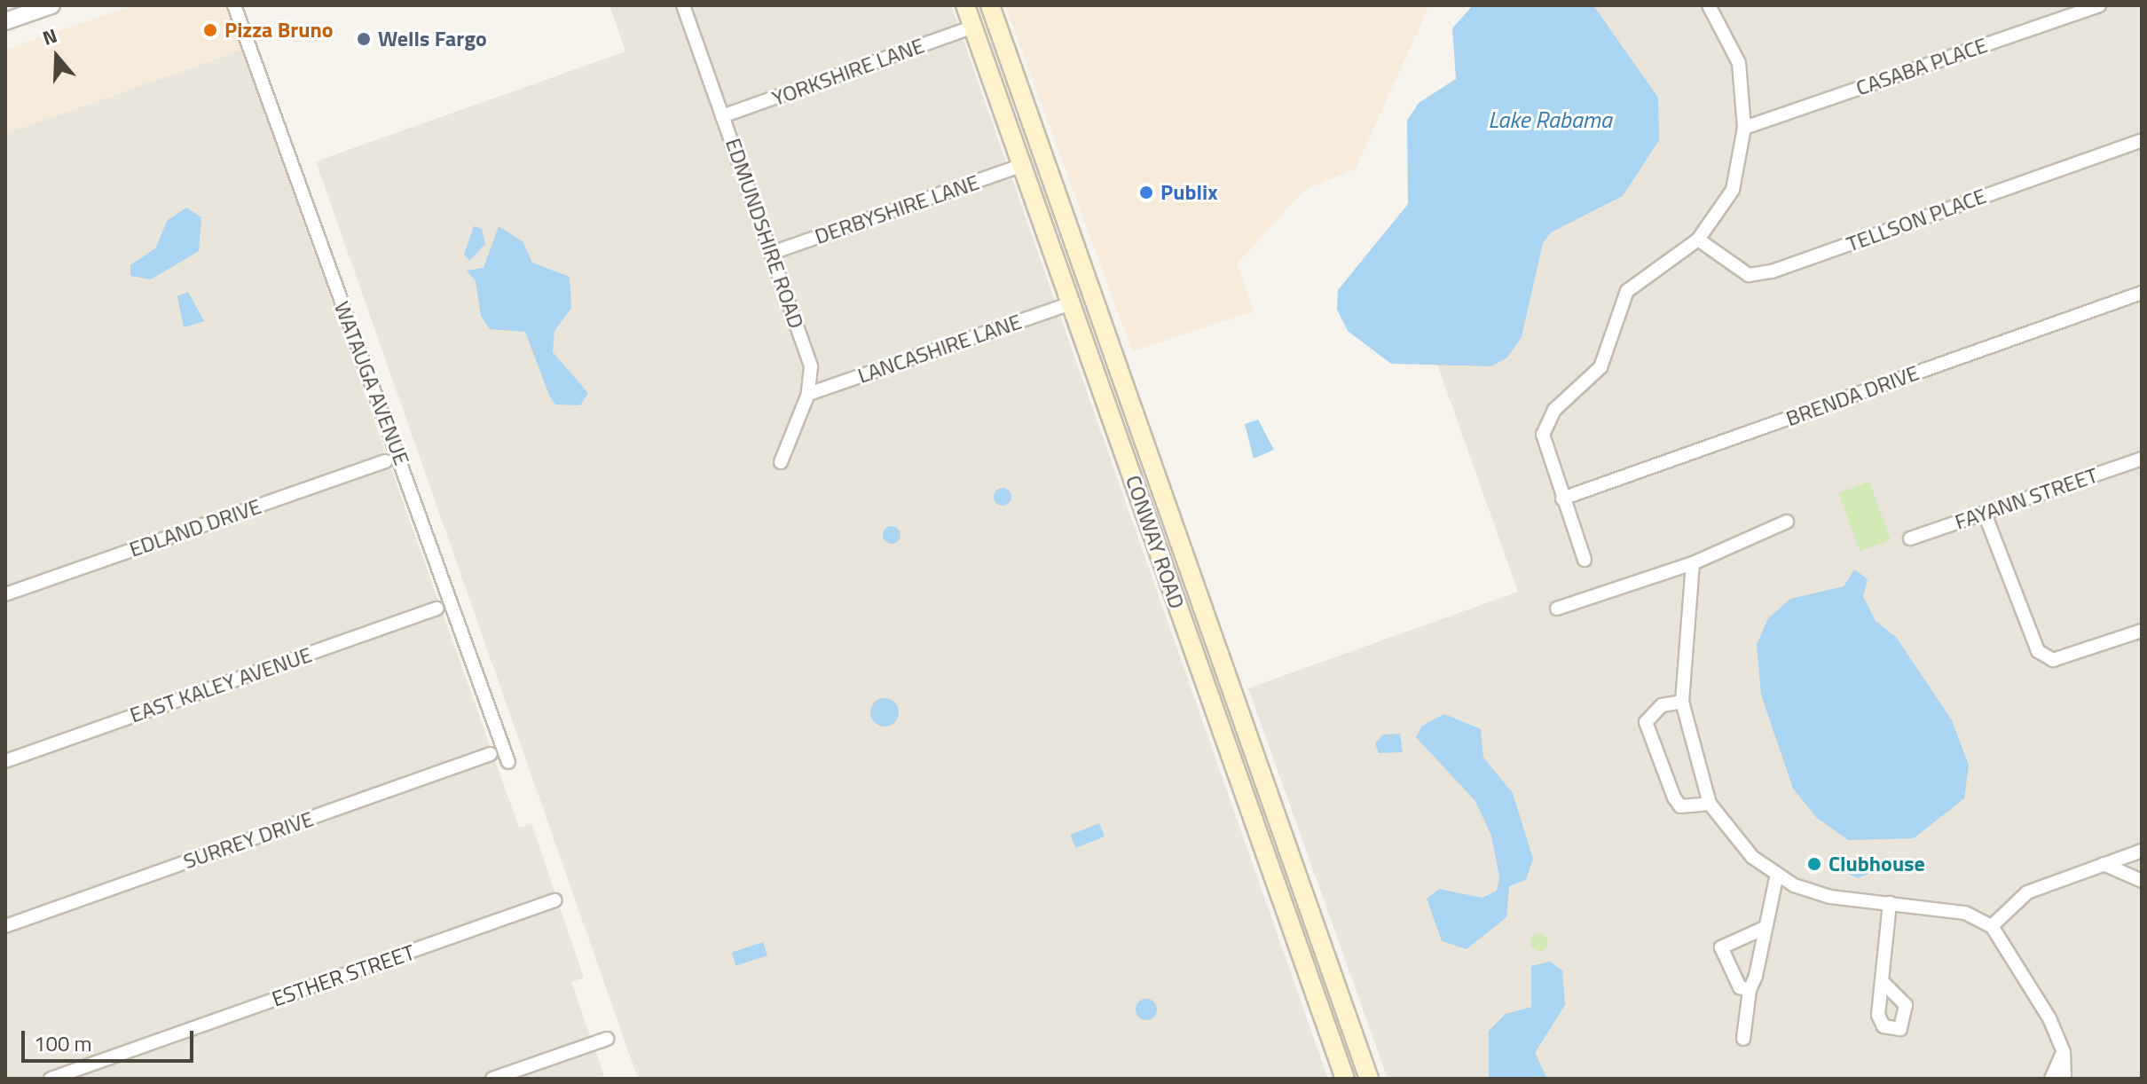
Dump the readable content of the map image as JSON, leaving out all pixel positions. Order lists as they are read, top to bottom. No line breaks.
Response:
{"streets":{"main road":["CONWAY ROAD"],"street":["CASABA PLACE","YORKSHIRE LANE","DERBYSHIRE LANE","TELLSON PLACE","EDMUNDSHIRE ROAD","LANCASHIRE LANE","WATAUGA AVENUE","BRENDA DRIVE","FAYANN STREET","EDLAND DRIVE","EAST KALEY AVENUE","SURREY DRIVE","ESTHER STREET"]},"crossings":[["YORKSHIRE LANE","EDMUNDSHIRE ROAD"],["YORKSHIRE LANE","CONWAY ROAD"],["DERBYSHIRE LANE","EDMUNDSHIRE ROAD"],["DERBYSHIRE LANE","CONWAY ROAD"],["EDMUNDSHIRE ROAD","LANCASHIRE LANE"],["LANCASHIRE LANE","CONWAY ROAD"]],"water":["Lake Rabama"],"places":["Pizza Bruno","Wells Fargo","Publix","Clubhouse"],"scale_bar":"100 m","north":"top"}
